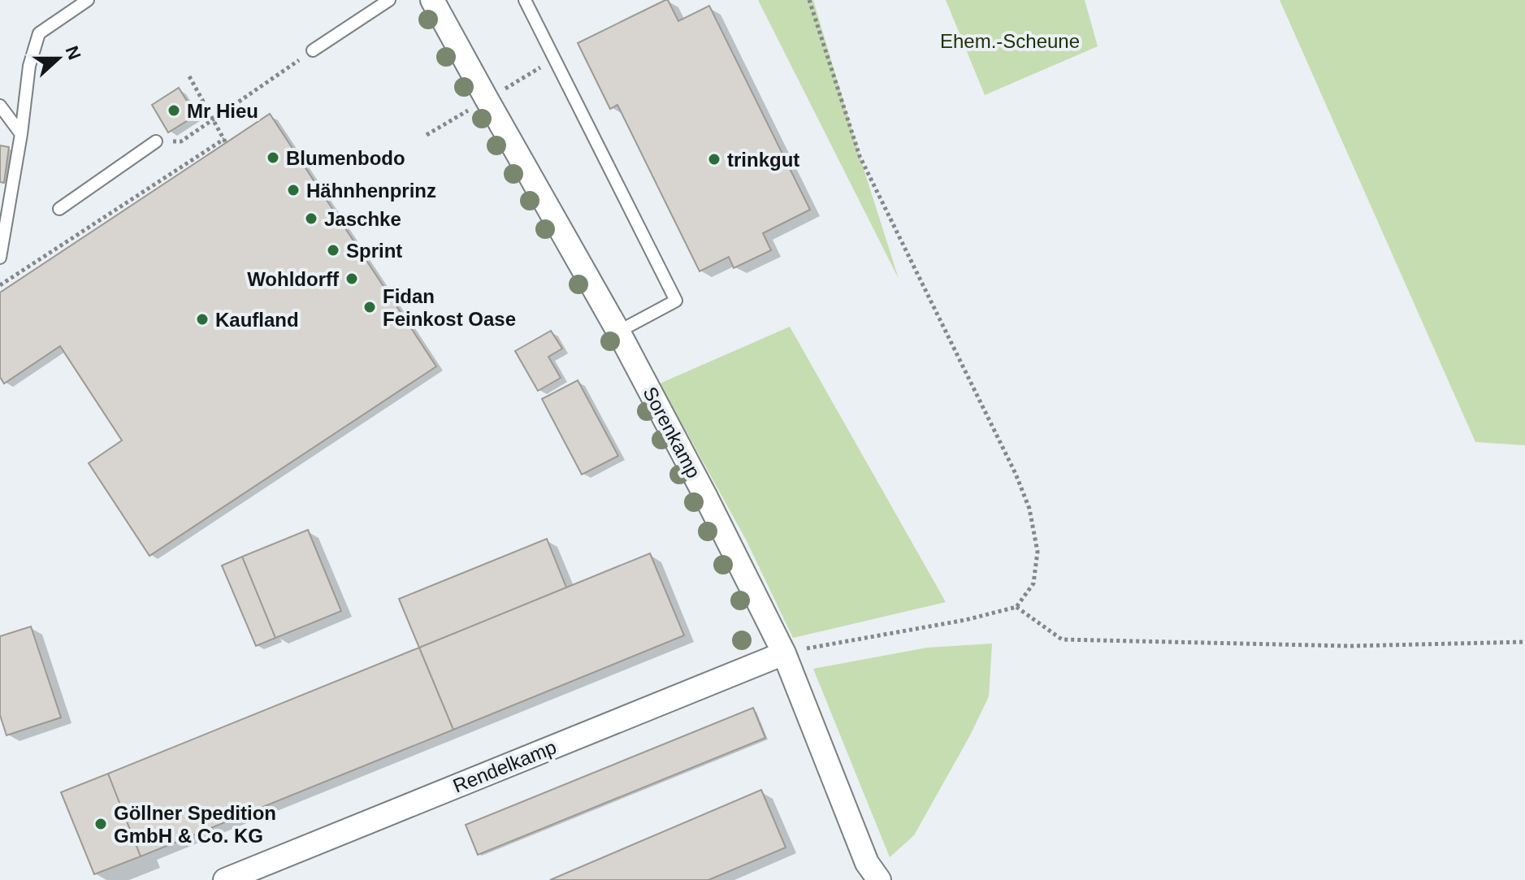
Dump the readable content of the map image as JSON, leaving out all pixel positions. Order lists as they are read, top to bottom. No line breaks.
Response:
{"streets":{"street":["Sorenkamp","Rendelkamp"]},"crossings":[["Sorenkamp","Rendelkamp"]],"parks":["Ehem.-Scheune"],"places":["Mr Hieu","Blumenbodo","trinkgut","Hähnhenprinz","Jaschke","Sprint","Wohldorff","Fidan Feinkost Oase","Kaufland","Göllner Spedition GmbH & Co. KG"],"north":"right"}
